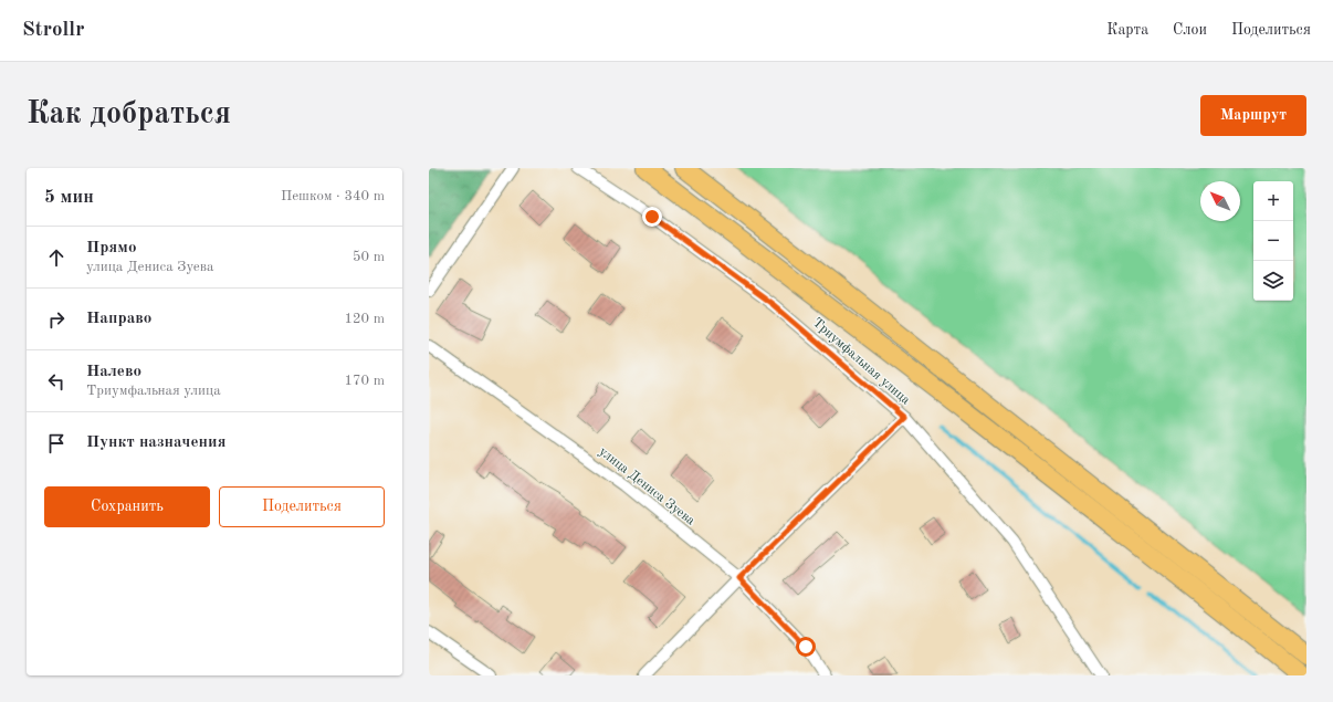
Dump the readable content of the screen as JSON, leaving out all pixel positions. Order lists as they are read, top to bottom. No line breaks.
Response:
{"streets":{"street":["Триумфальная улица","улица Дениса Зуева"]},"north":"top left","page":{"header":"Strollr","nav":["Карта","Слои","Поделиться"],"buttons":["Маршрут",["Сохранить","Поделиться"]],"title":"Как добраться","heading":["5 мин","Пешком · 340 m"],"map_buttons":["+","−"],"list":[["Прямо","улица Дениса Зуева","50 m"],["Направо","120 m"],["Налево","Триумфальная улица","170 m"],"Пункт назначения"]}}
